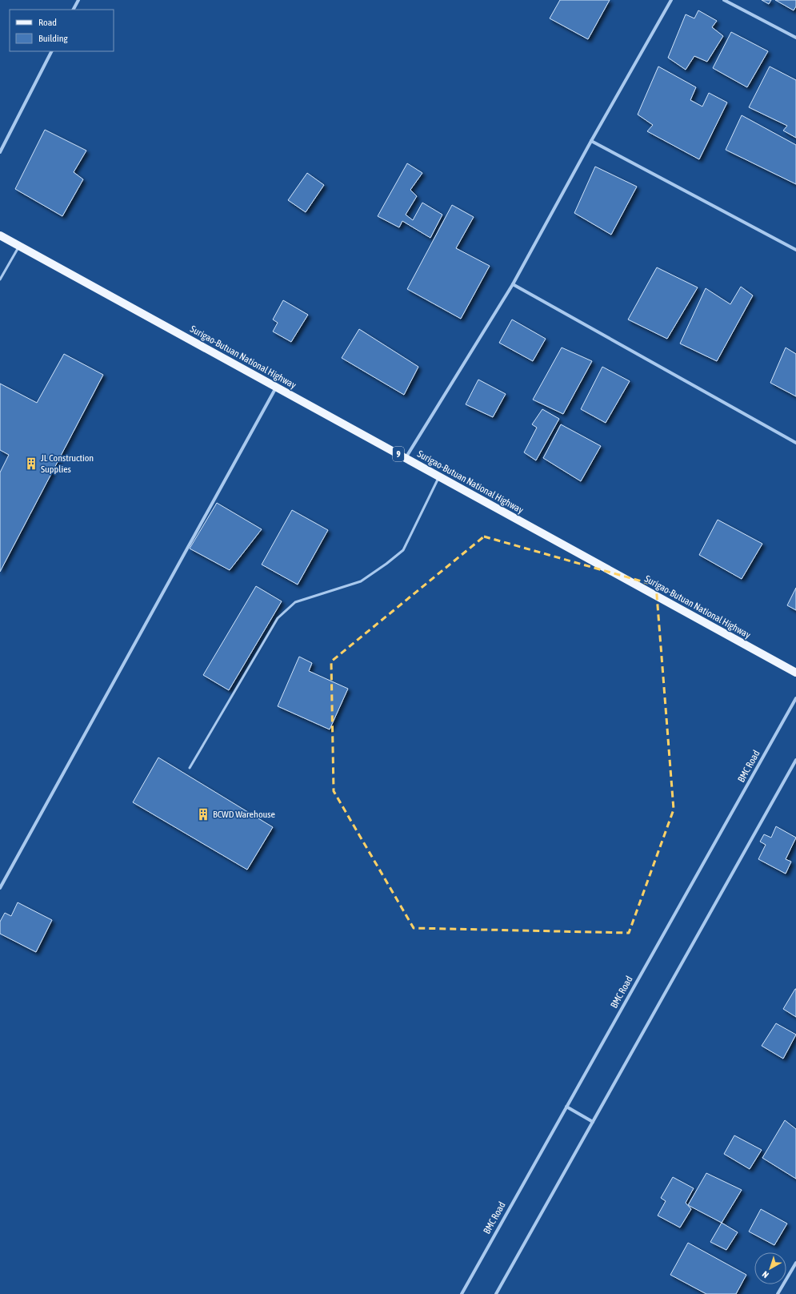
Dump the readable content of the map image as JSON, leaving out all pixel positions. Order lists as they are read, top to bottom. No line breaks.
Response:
{"streets":{"main road":["Surigao-Butuan National Highway","9"],"street":["BMC Road"]},"places":{"building":["JL Construction Supplies","BCWD Warehouse"]},"legend":["Road","Building"],"north":"bottom left"}
